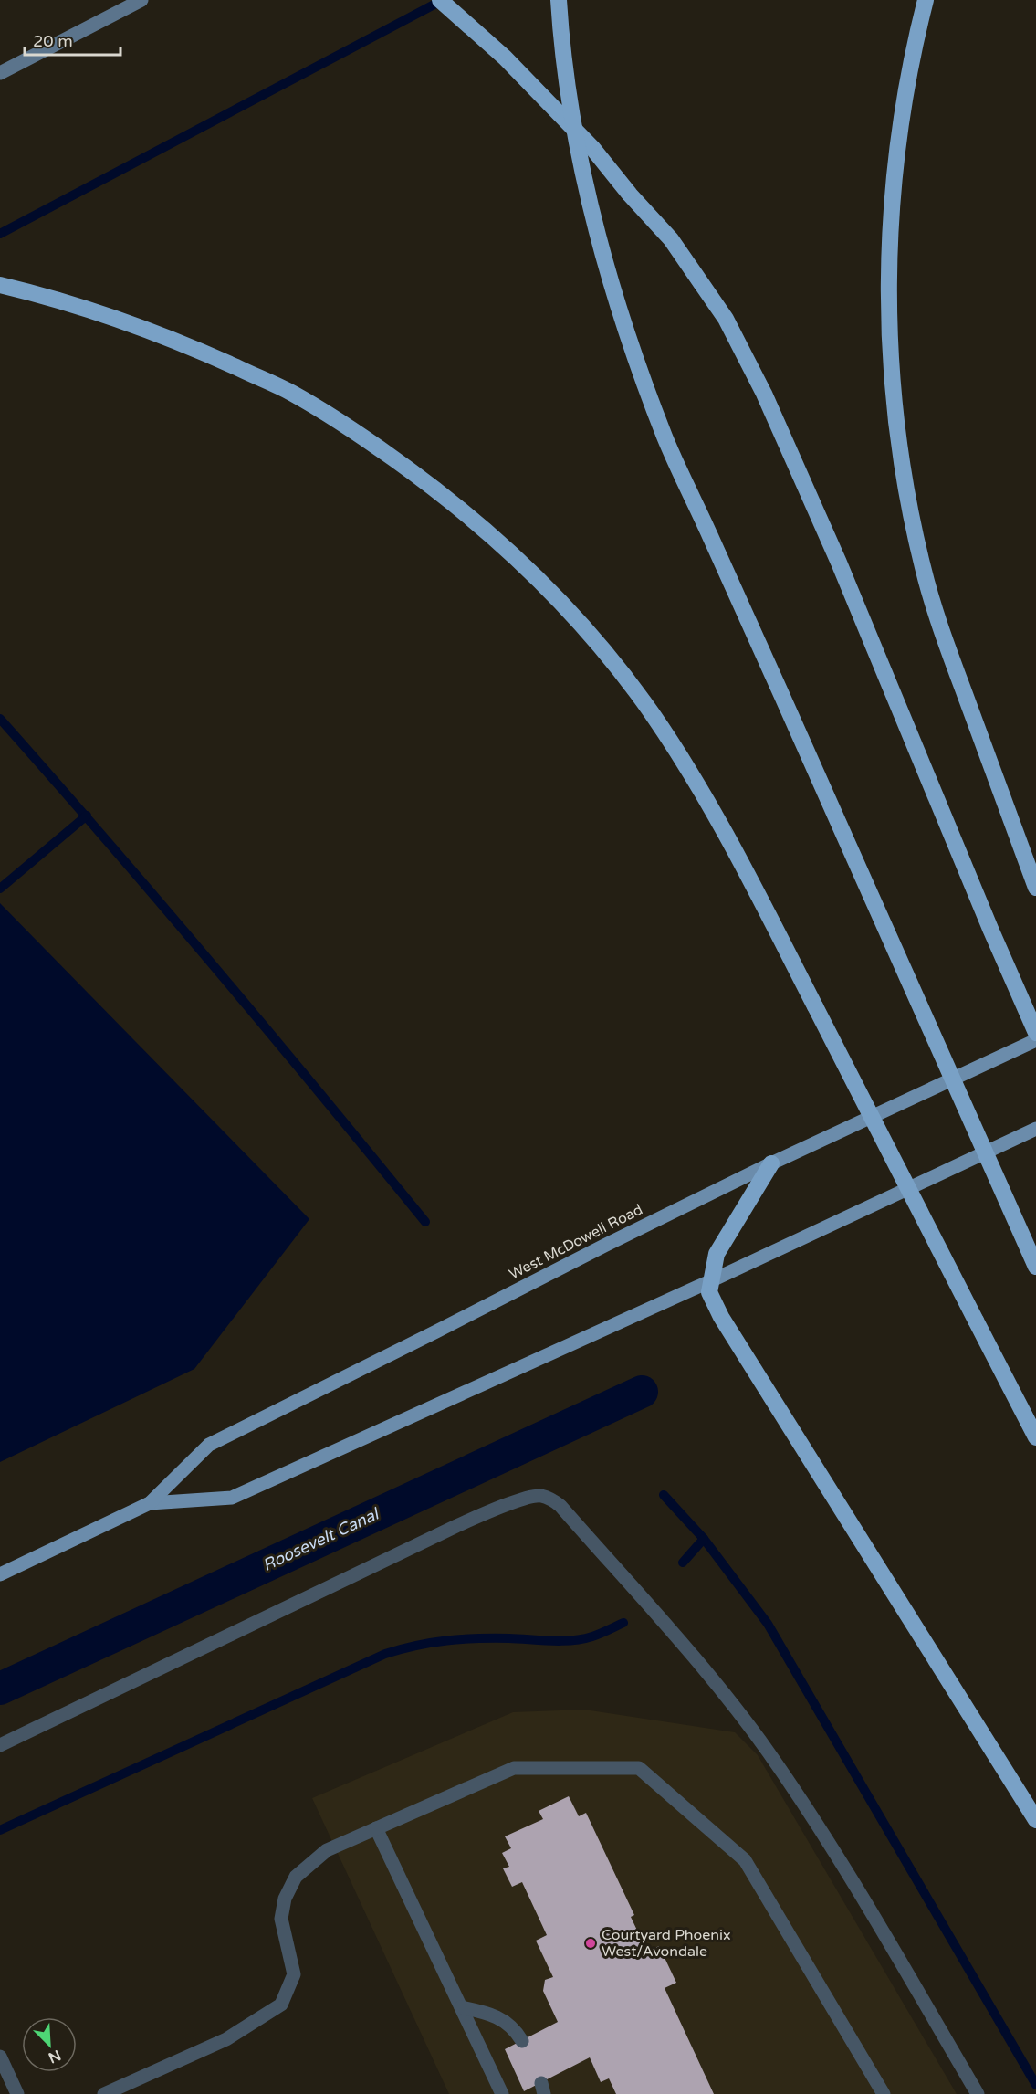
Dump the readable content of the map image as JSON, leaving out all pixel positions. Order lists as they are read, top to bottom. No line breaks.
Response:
{"streets":{"main road":["West McDowell Road"]},"water":["Roosevelt Canal"],"places":["Courtyard Phoenix West/Avondale"],"scale_bar":"20 m","north":"bottom right"}
